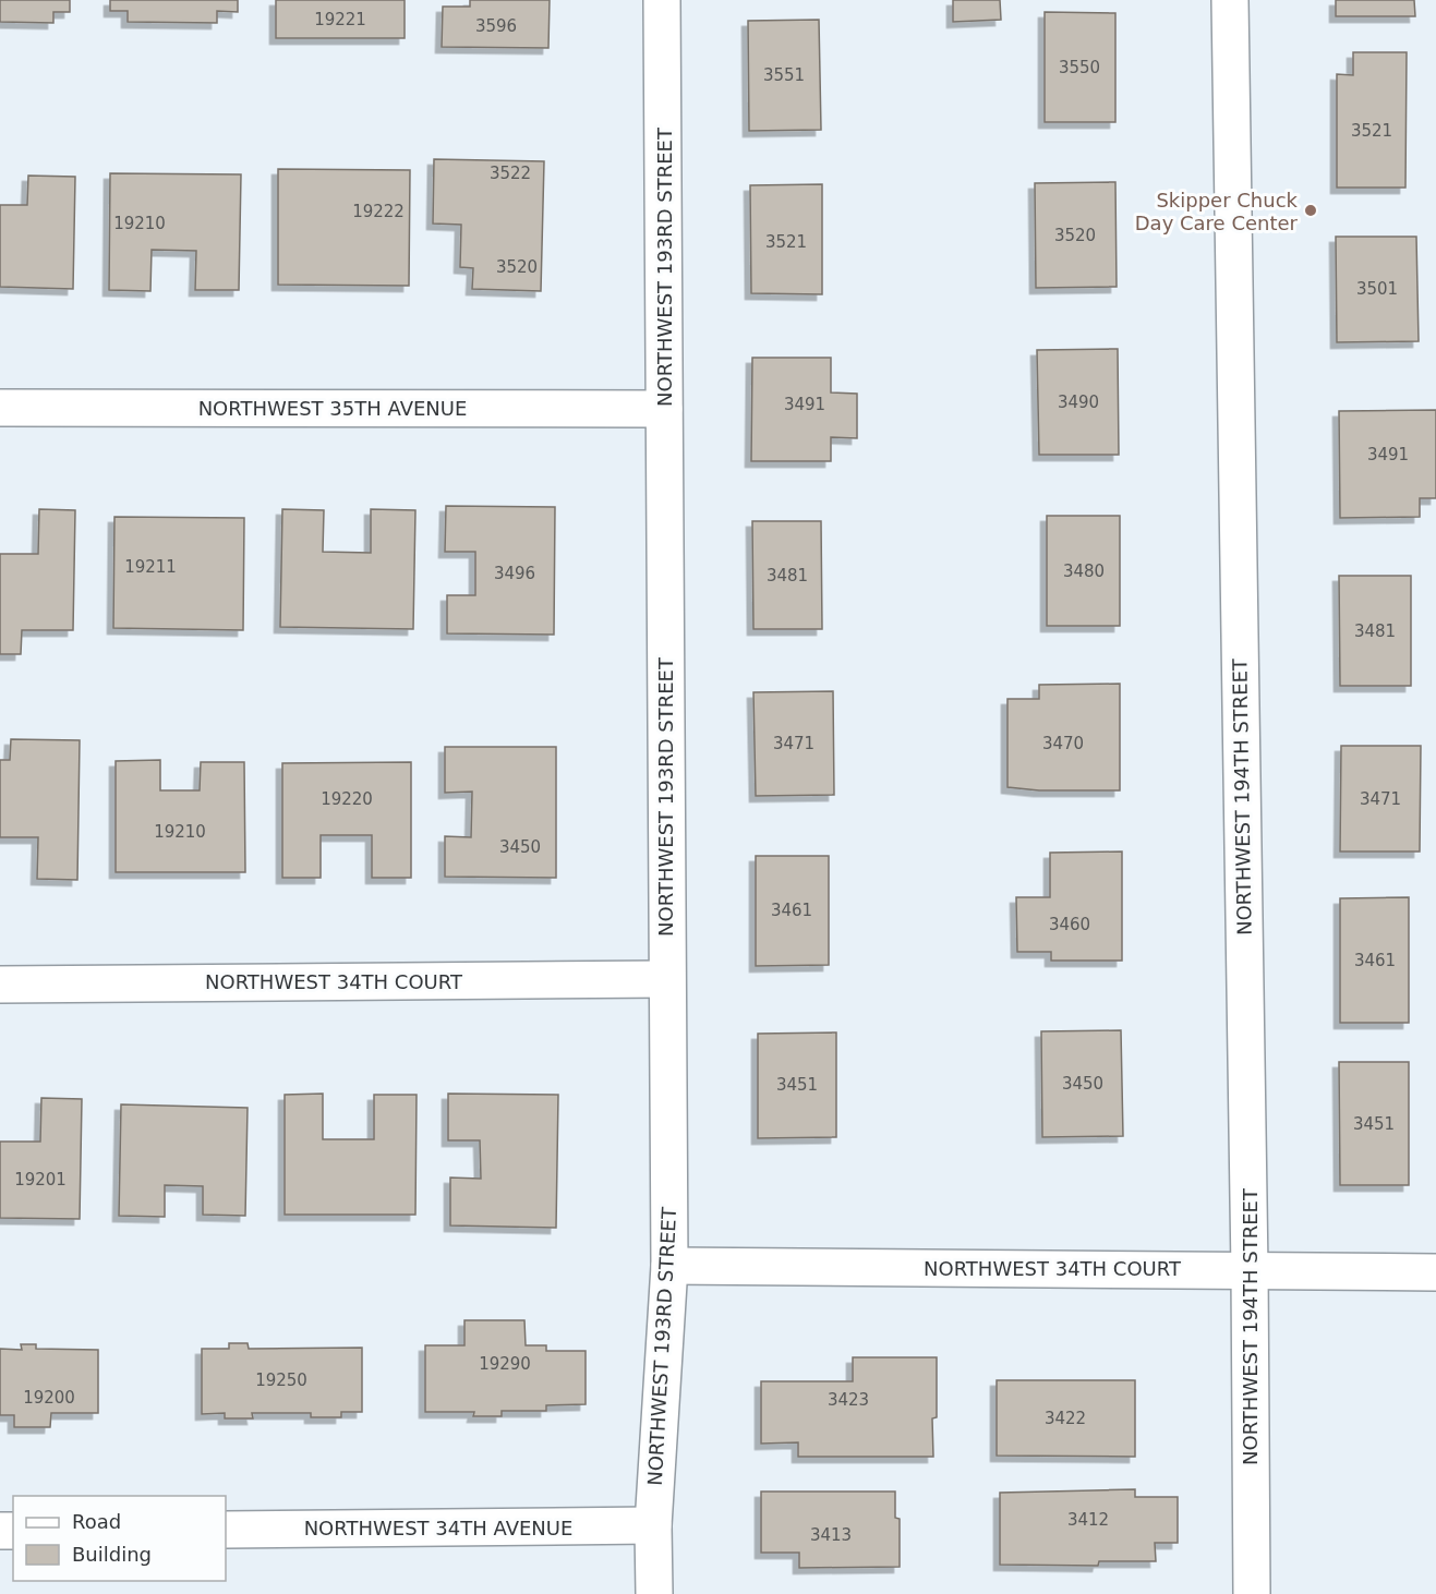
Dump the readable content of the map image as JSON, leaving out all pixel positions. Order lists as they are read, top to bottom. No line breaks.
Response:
{"streets":{"street":["NORTHWEST 193RD STREET","NORTHWEST 35TH AVENUE","NORTHWEST 194TH STREET","NORTHWEST 34TH COURT","NORTHWEST 34TH AVENUE"]},"crossings":[["NORTHWEST 193RD STREET","NORTHWEST 35TH AVENUE"],["NORTHWEST 193RD STREET","NORTHWEST 34TH COURT"],["NORTHWEST 193RD STREET","NORTHWEST 34TH AVENUE"],["NORTHWEST 194TH STREET","NORTHWEST 34TH COURT"]],"places":["Skipper Chuck Day Care Center"],"house_numbers":["19221","3596","3550","3551","3521","3522","19222","19210","3520","3521","3520","3501","3490","3491","3491","19211","3480","3496","3481","3481","3471","3470","19220","3471","19210","3450","3461","3460","3461","3450","3451","3451","19201","19290","19250","19200","3423","3422","3412","3413"],"legend":["Road","Building"]}
